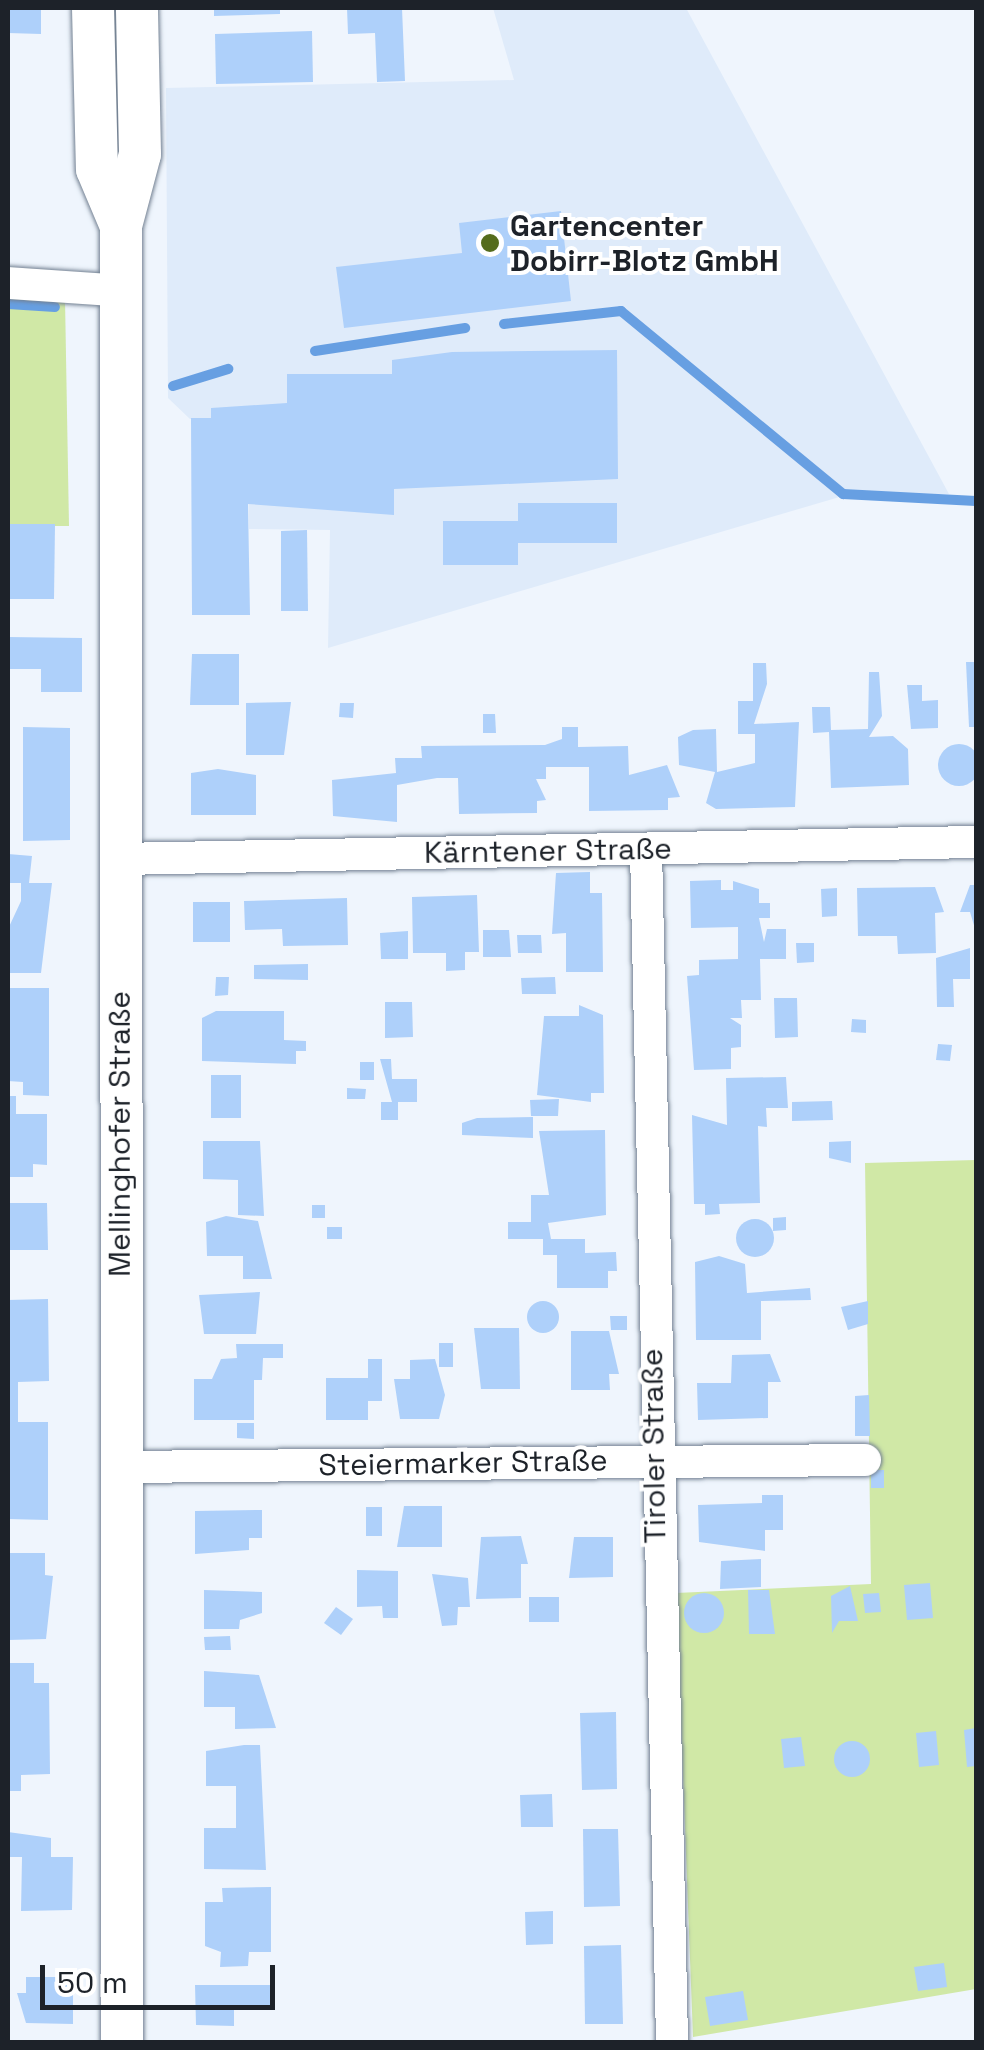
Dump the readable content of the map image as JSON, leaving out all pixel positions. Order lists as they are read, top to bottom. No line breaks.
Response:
{"streets":{"main road":["Mellinghofer Straße"],"street":["Kärntener Straße","Tiroler Straße","Steiermarker Straße"]},"crossings":[["Kärntener Straße","Mellinghofer Straße"],["Kärntener Straße","Tiroler Straße"],["Mellinghofer Straße","Steiermarker Straße"],["Tiroler Straße","Steiermarker Straße"]],"places":["Gartencenter Dobirr-Blotz GmbH"],"scale_bar":"50 m"}
